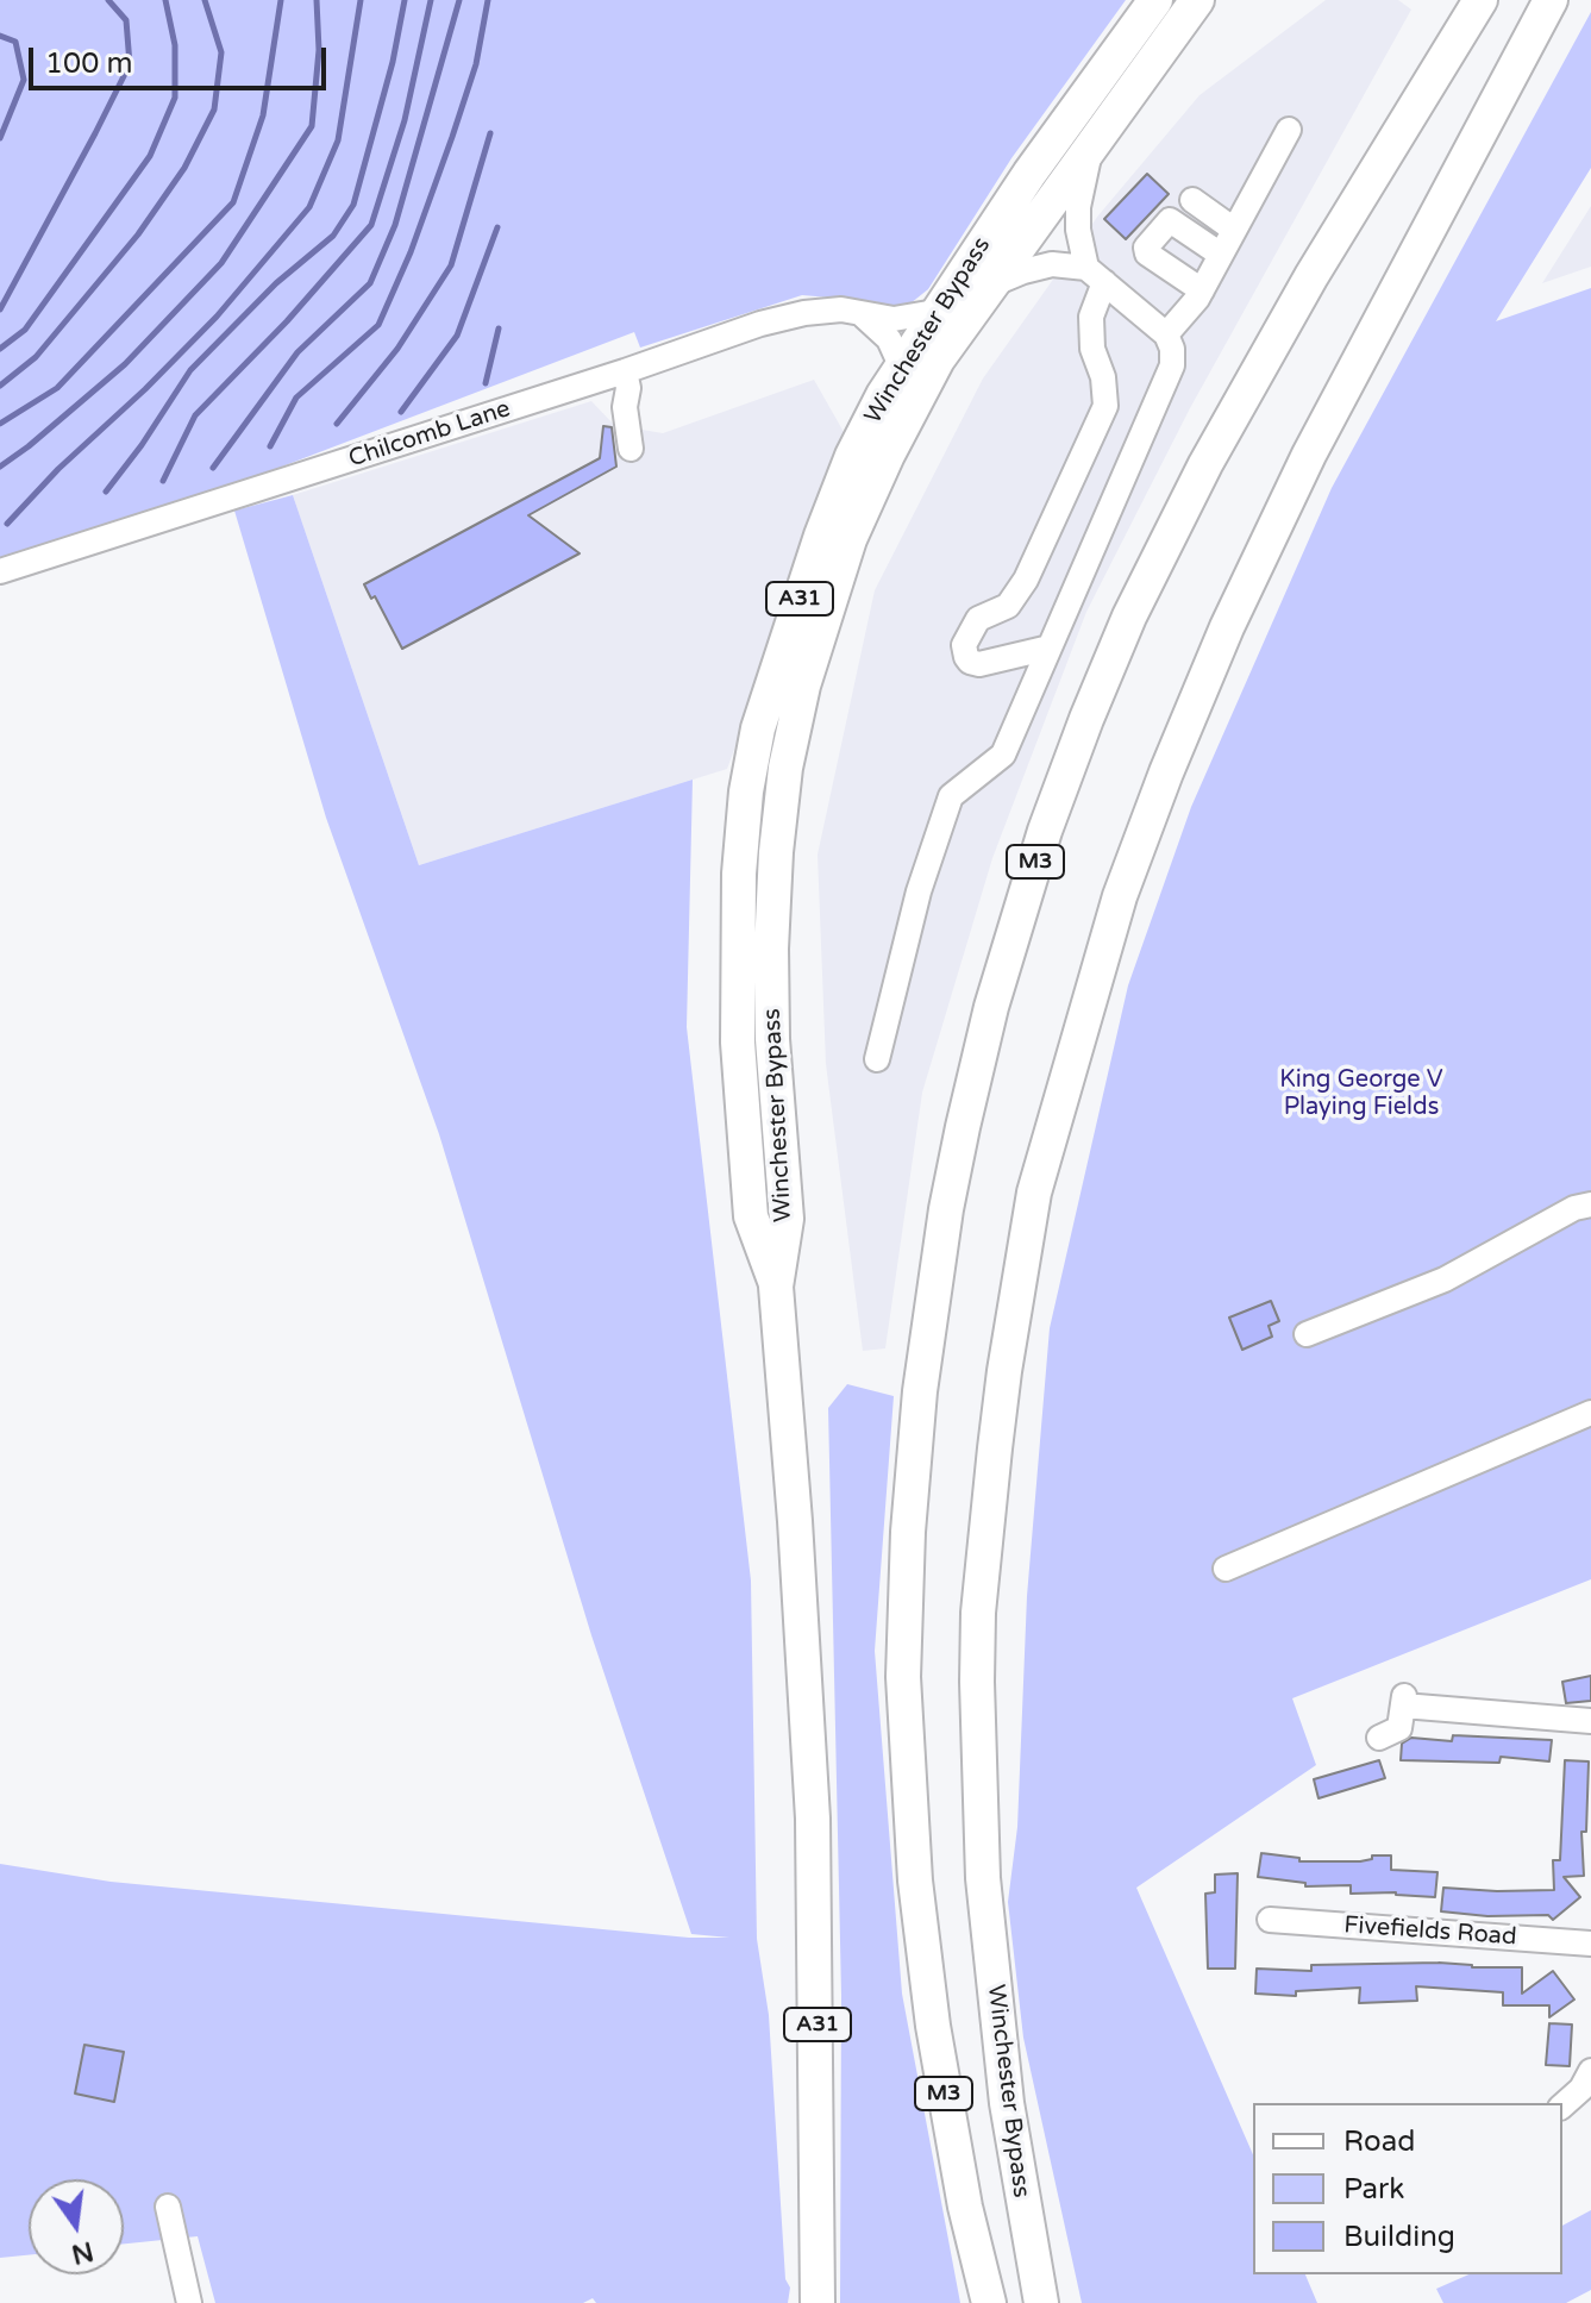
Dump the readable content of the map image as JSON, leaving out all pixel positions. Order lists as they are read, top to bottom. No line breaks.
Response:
{"streets":{"highway":["Winchester Bypass","A31","M3"],"street":["Chilcomb Lane","Fivefields Road"]},"crossings":[["Winchester Bypass","Chilcomb Lane"],["Winchester Bypass","A31"]],"parks":["King George V Playing Fields"],"legend":["Road","Park","Building"],"scale_bar":"100 m","north":"bottom"}
